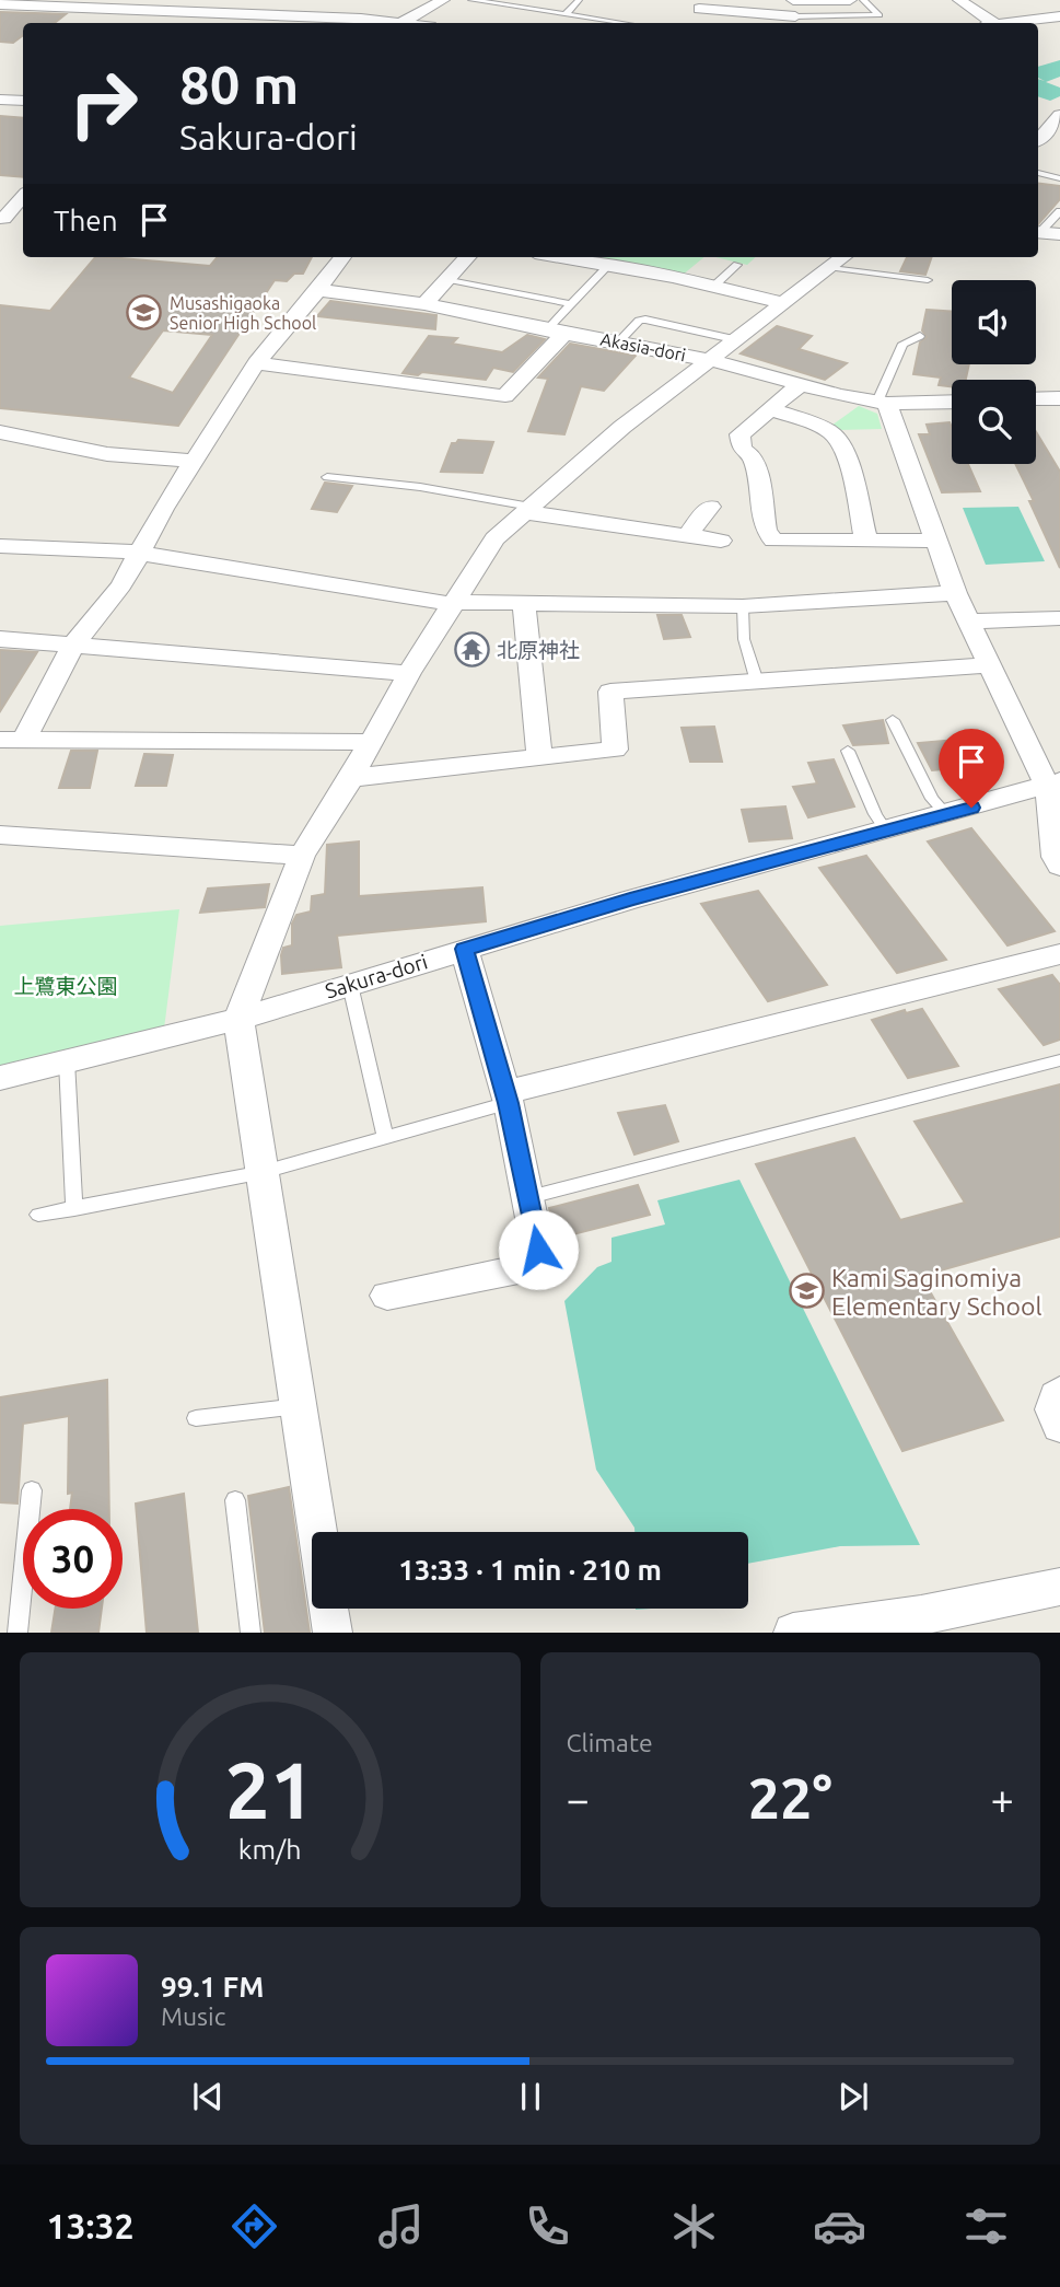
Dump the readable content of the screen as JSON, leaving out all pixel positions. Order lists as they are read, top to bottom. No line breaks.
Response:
{"streets":{"street":["Akasia-dori","Sakura-dori"]},"parks":["上鷺東公園"],"places":{"school or university":["Musashigaoka Senior High School","Kami Saginomiya Elementary School"],"temple":["北原神社"]},"page":{"turn":["80 m","Sakura-dori"],"then":"Then","limit":"30","trip":"13:33 · 1 min · 210 m","tile":"Climate","heat":["−","22°","+"],"song":["99.1 FM","Music"],"tabs":"13:32","gauge":["21","km/h"]}}
